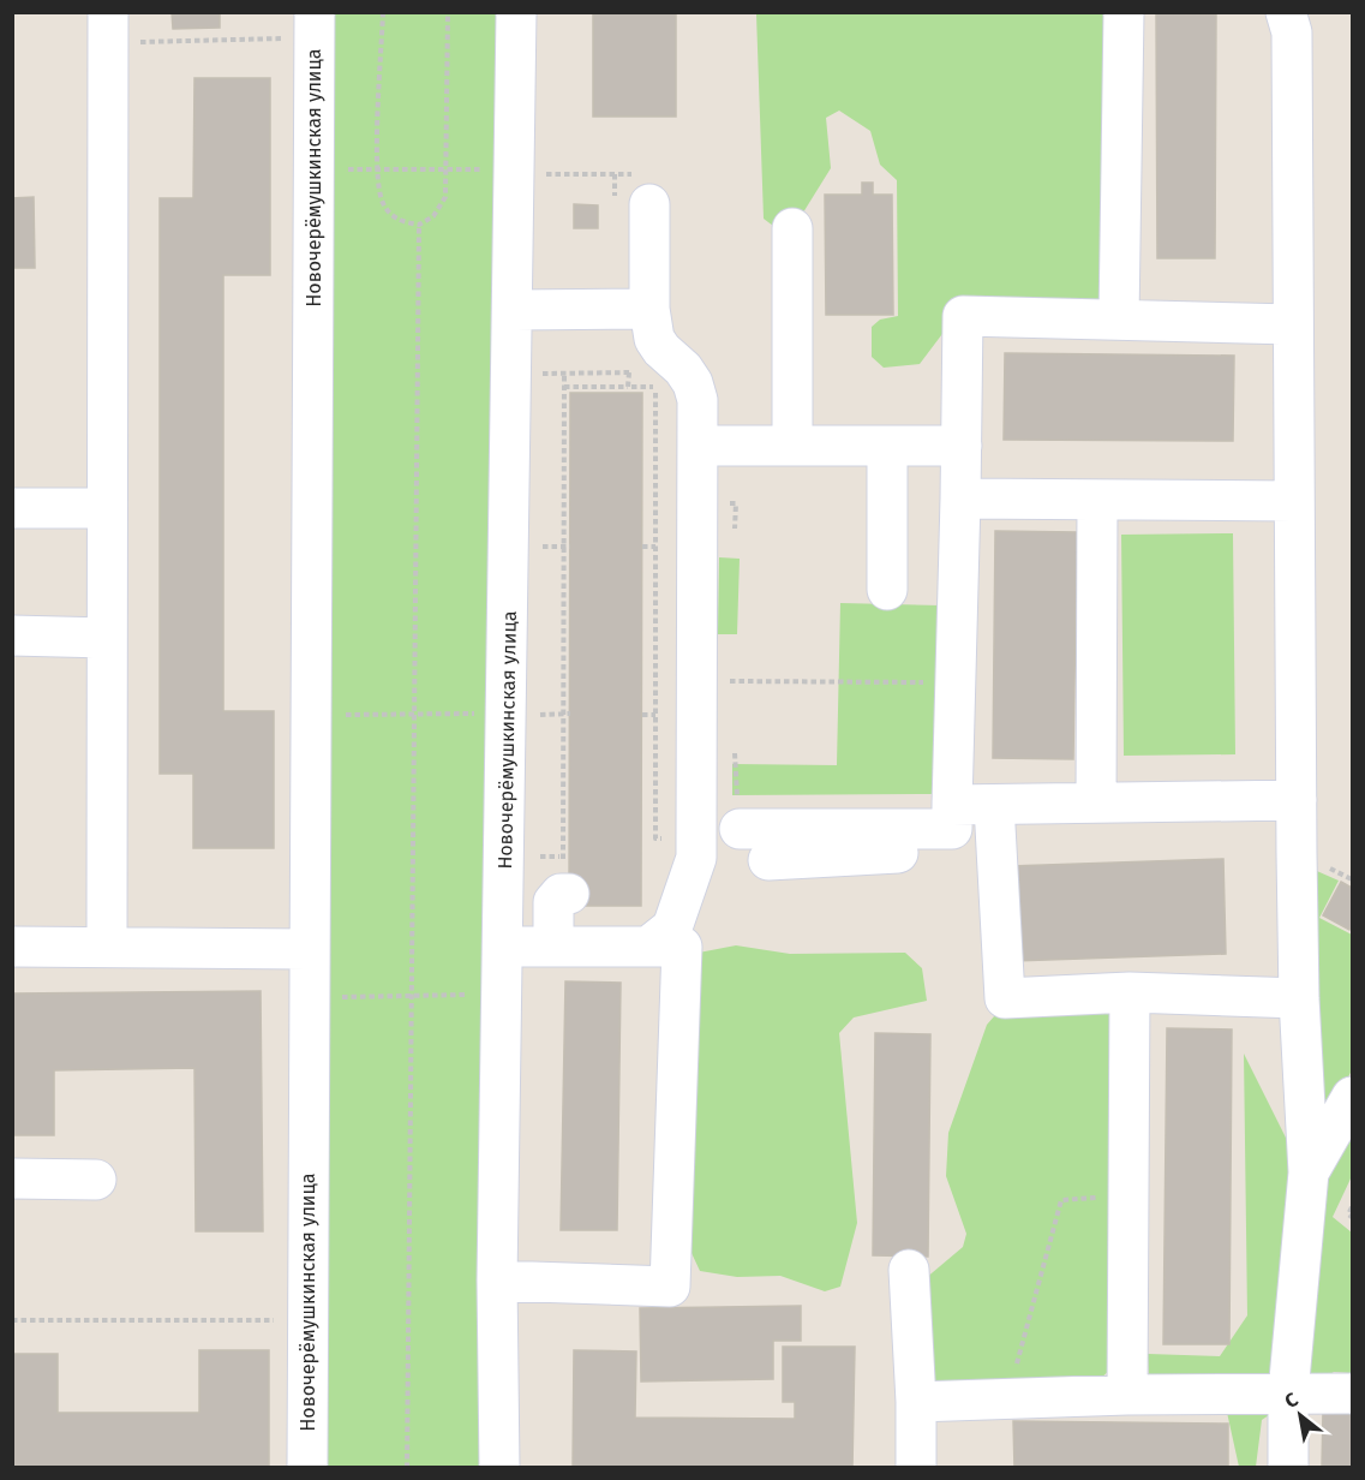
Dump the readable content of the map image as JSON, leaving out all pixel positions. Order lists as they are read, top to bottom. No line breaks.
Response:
{"streets":{"street":["Новочерёмушкинская улица"]},"north":"top left"}
